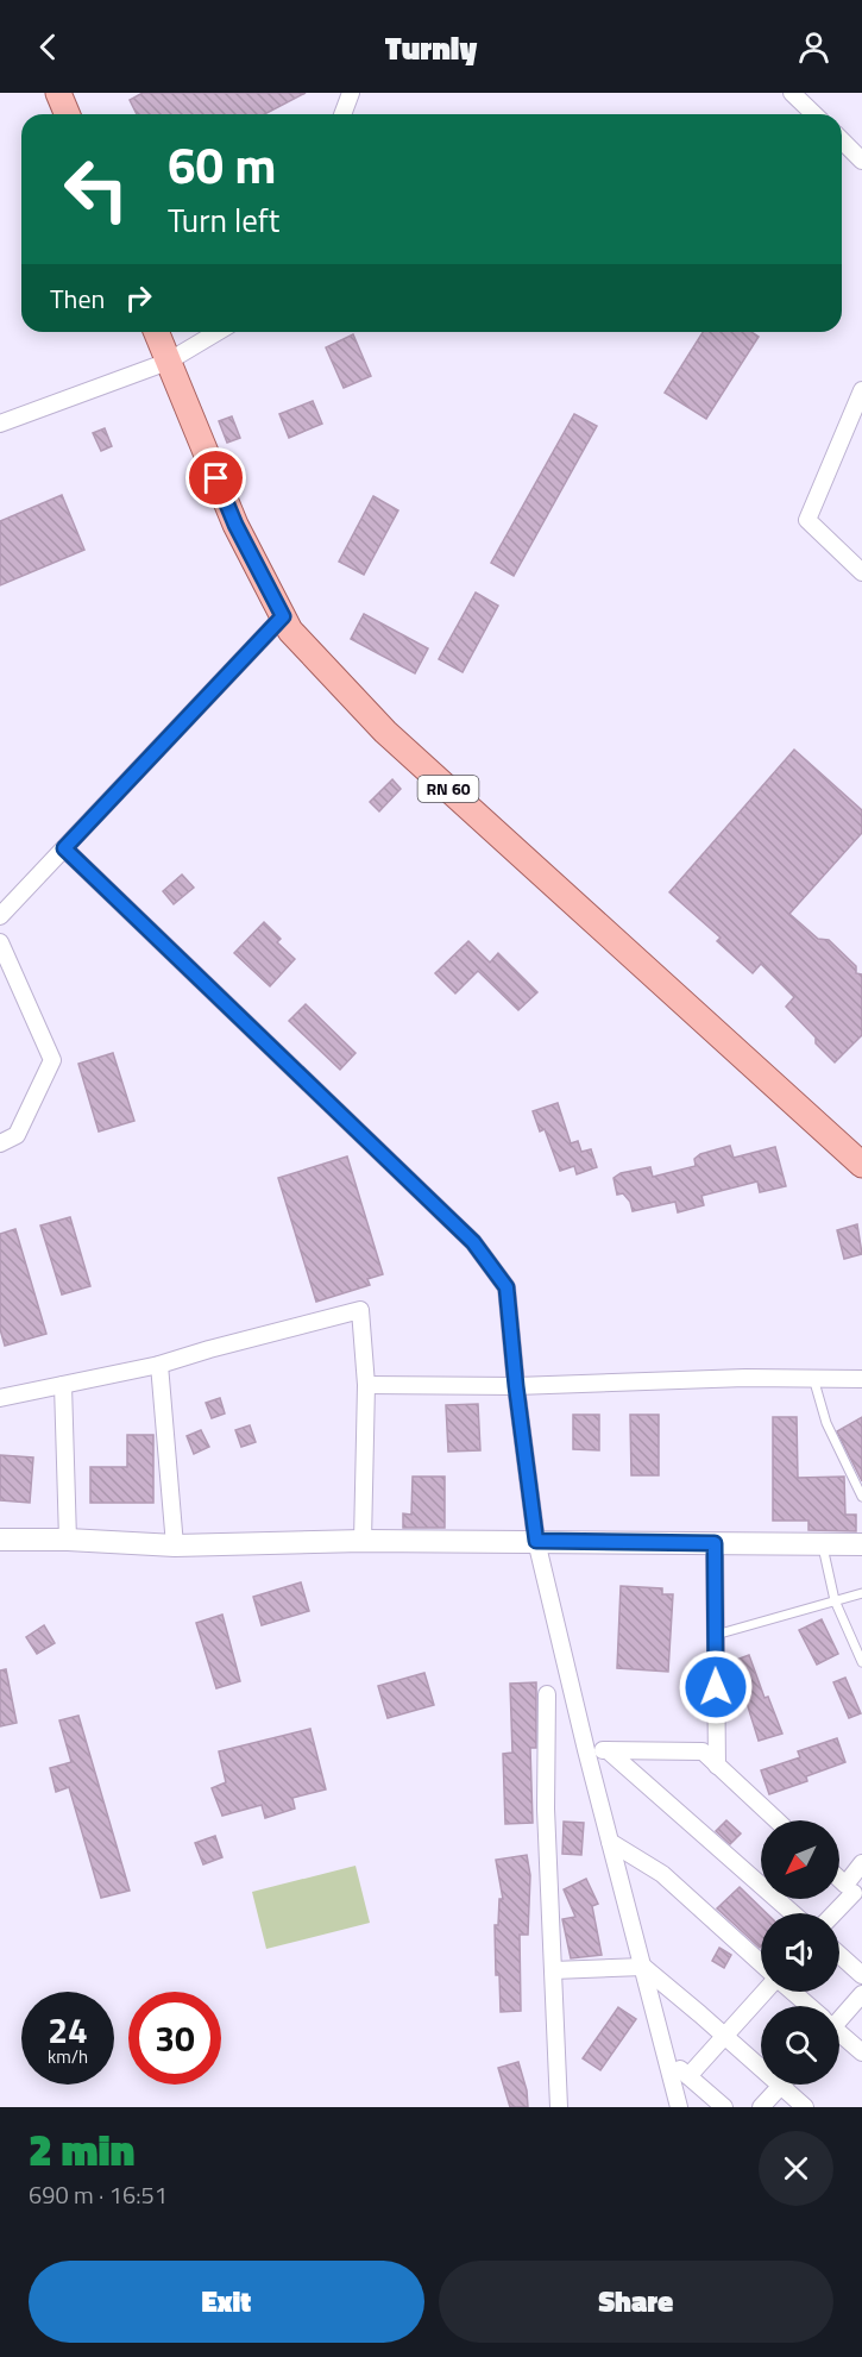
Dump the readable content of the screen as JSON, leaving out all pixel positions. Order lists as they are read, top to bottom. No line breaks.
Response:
{"streets":{"main road":["RN 60"]},"north":"bottom left","page":{"header":"Turnly","turn":["60 m","Turn left"],"then":"Then","speed":"24 km/h","limit":"30","heading":["2 min","690 m · 16:51"],"buttons":["Exit","Share"]}}
